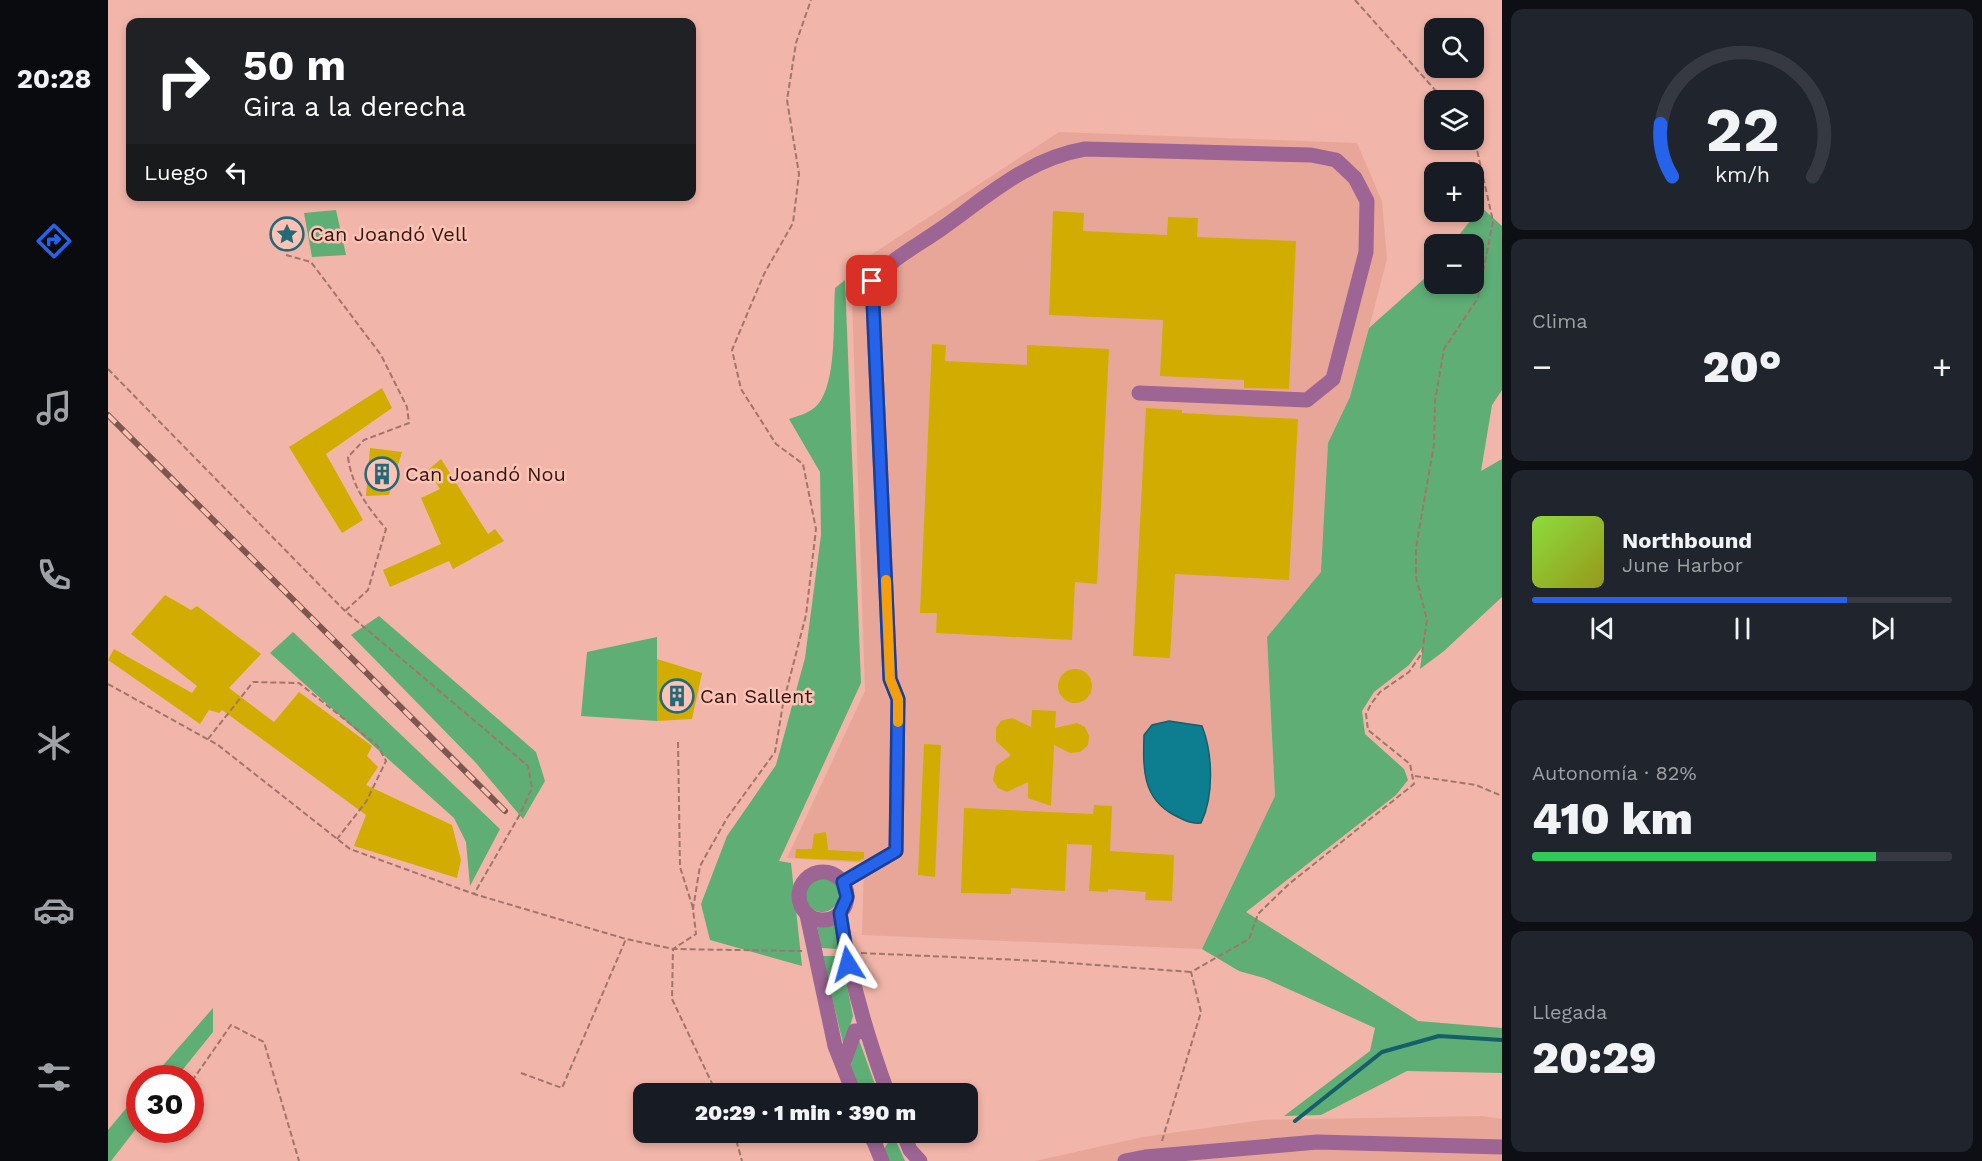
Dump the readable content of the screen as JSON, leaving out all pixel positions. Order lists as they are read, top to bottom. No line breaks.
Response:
{"places":{"place":["Can Joandó Vell"],"building":["Can Joandó Nou","Can Sallent"]},"page":{"tabs":"20:28","map_buttons":["+","−"],"turn":["50 m","Gira a la derecha"],"then":"Luego","tile":["Clima",["Autonomía · 82%","410 km"],["Llegada","20:29"]],"heat":["−","20°","+"],"song":["Northbound","June Harbor"],"limit":"30","trip":"20:29 · 1 min · 390 m","gauge":["22","km/h"]}}
